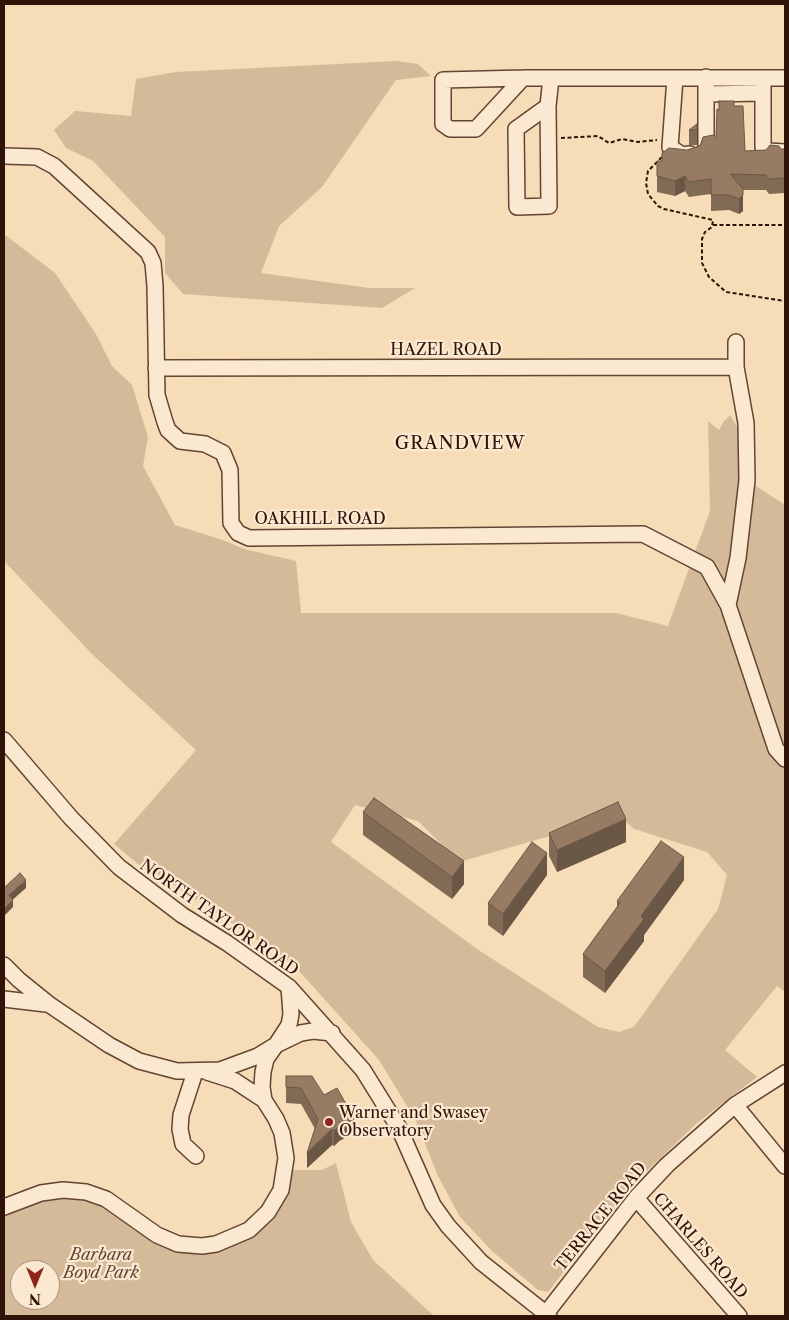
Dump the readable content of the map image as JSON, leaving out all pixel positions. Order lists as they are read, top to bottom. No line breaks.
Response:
{"streets":{"street":["HAZEL ROAD","OAKHILL ROAD","NORTH TAYLOR ROAD","TERRACE ROAD","CHARLES ROAD"]},"crossings":[["HAZEL ROAD","OAKHILL ROAD"],["NORTH TAYLOR ROAD","TERRACE ROAD"],["TERRACE ROAD","CHARLES ROAD"]],"districts":["GRANDVIEW"],"parks":["Barbara Boyd Park"],"places":["Warner and Swasey Observatory"],"north":"bottom"}
